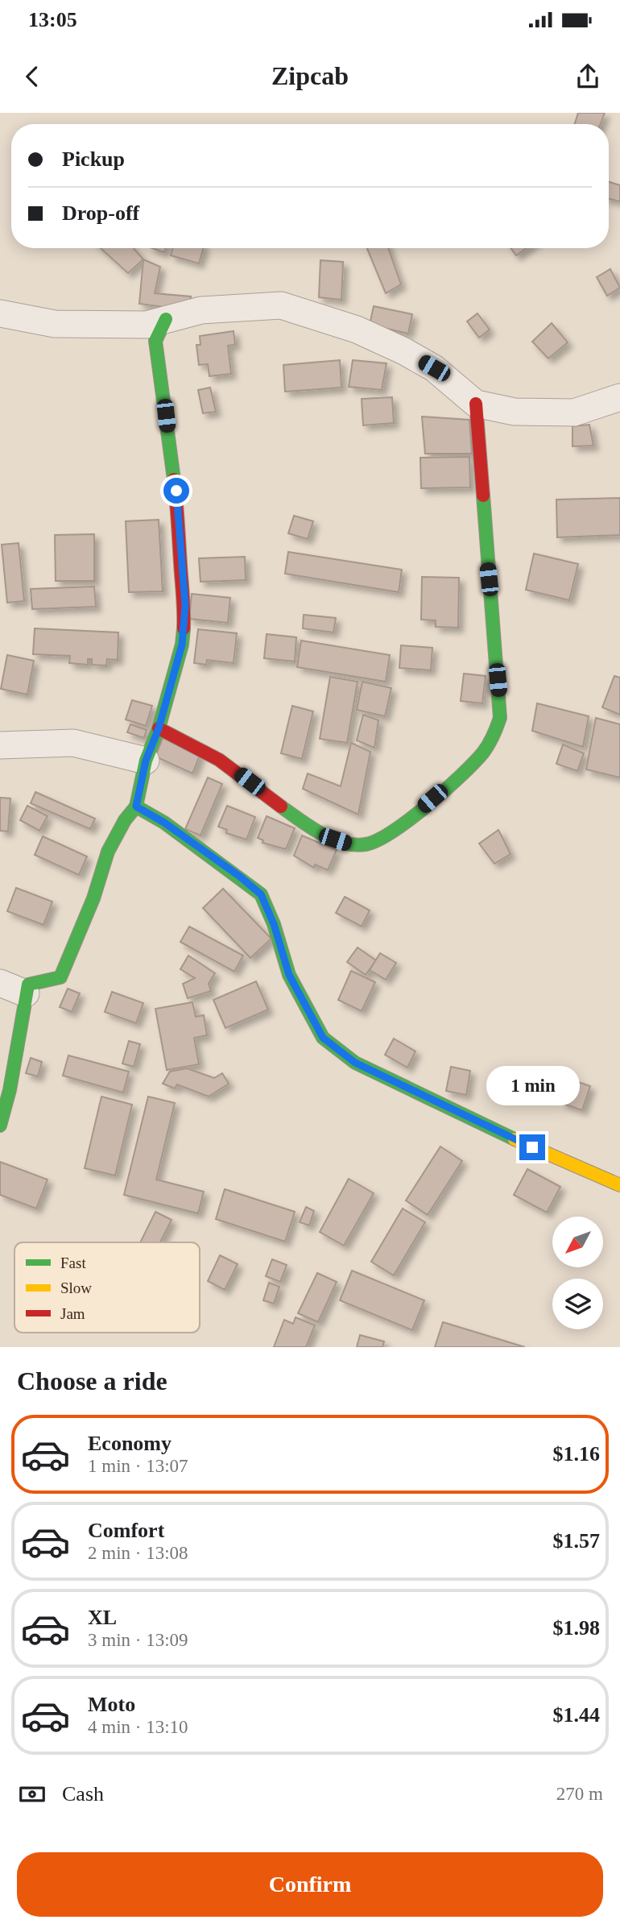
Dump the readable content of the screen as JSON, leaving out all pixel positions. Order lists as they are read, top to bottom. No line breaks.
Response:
{"legend":["Fast","Slow","Jam"],"north":"bottom left","page":{"status":"13:05","header":"Zipcab","banner":["Pickup","Drop-off"],"bubble":"1 min","heading":"Choose a ride","list":[{"name":"Economy","note":"1 min · 13:07","value":"$1.16"},{"name":"Comfort","note":"2 min · 13:08","value":"$1.57"},{"name":"XL","note":"3 min · 13:09","value":"$1.98"},{"name":"Moto","note":"4 min · 13:10","value":"$1.44"}],"pay":["Cash","270 m"],"buttons":"Confirm"}}
